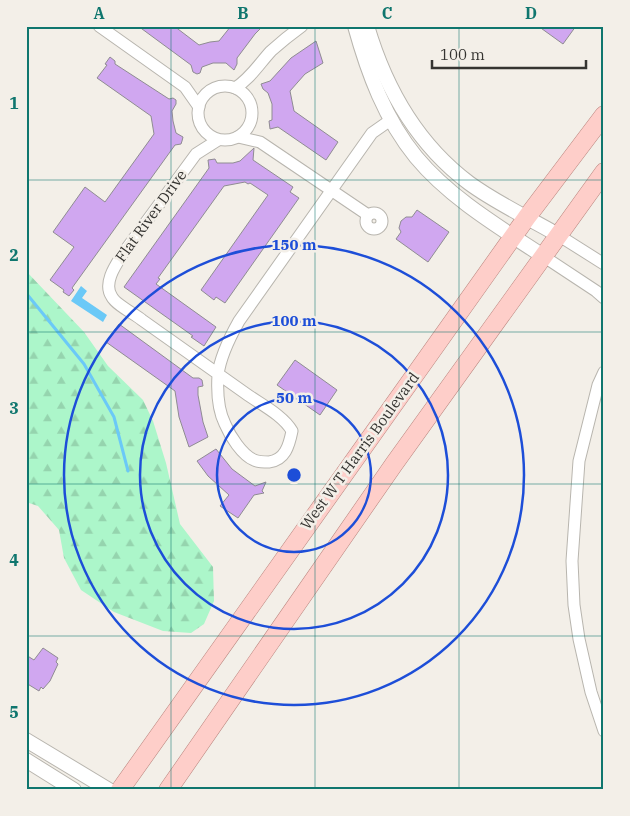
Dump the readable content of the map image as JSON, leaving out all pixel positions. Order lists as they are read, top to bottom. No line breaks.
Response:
{"streets":{"main road":["West W T Harris Boulevard"],"street":["Flat River Drive"]},"scale_bar":"100 m","grid":{"columns":["A","B","C","D"],"rows":["1","2","3","4","5"]},"rings":["150 m","100 m","50 m"]}
